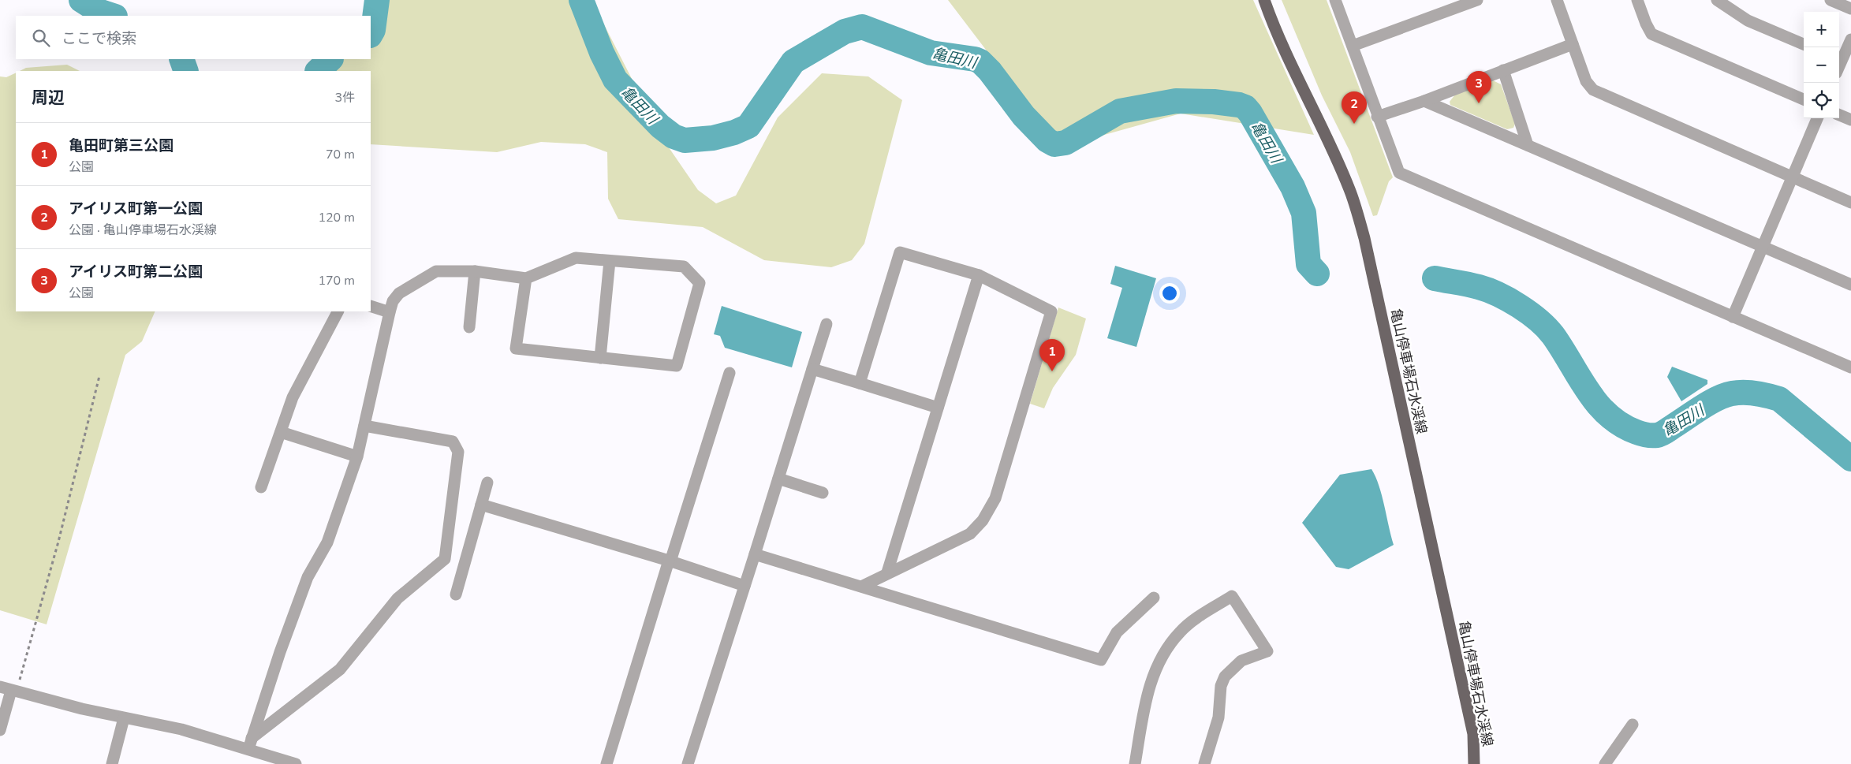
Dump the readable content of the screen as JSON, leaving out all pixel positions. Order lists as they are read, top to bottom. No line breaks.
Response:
{"streets":{"main road":["亀山停車場石水渓線"]},"water":["亀田川"],"page":{"map_buttons":["+","−"],"search":"ここで検索","pins":["3","2","1"],"heading":["周辺","3件"],"list":[{"mark":"1","name":"亀田町第三公園","note":"公園","value":"70 m"},{"mark":"2","name":"アイリス町第一公園","note":"公園 · 亀山停車場石水渓線","value":"120 m"},{"mark":"3","name":"アイリス町第二公園","note":"公園","value":"170 m"}]}}
